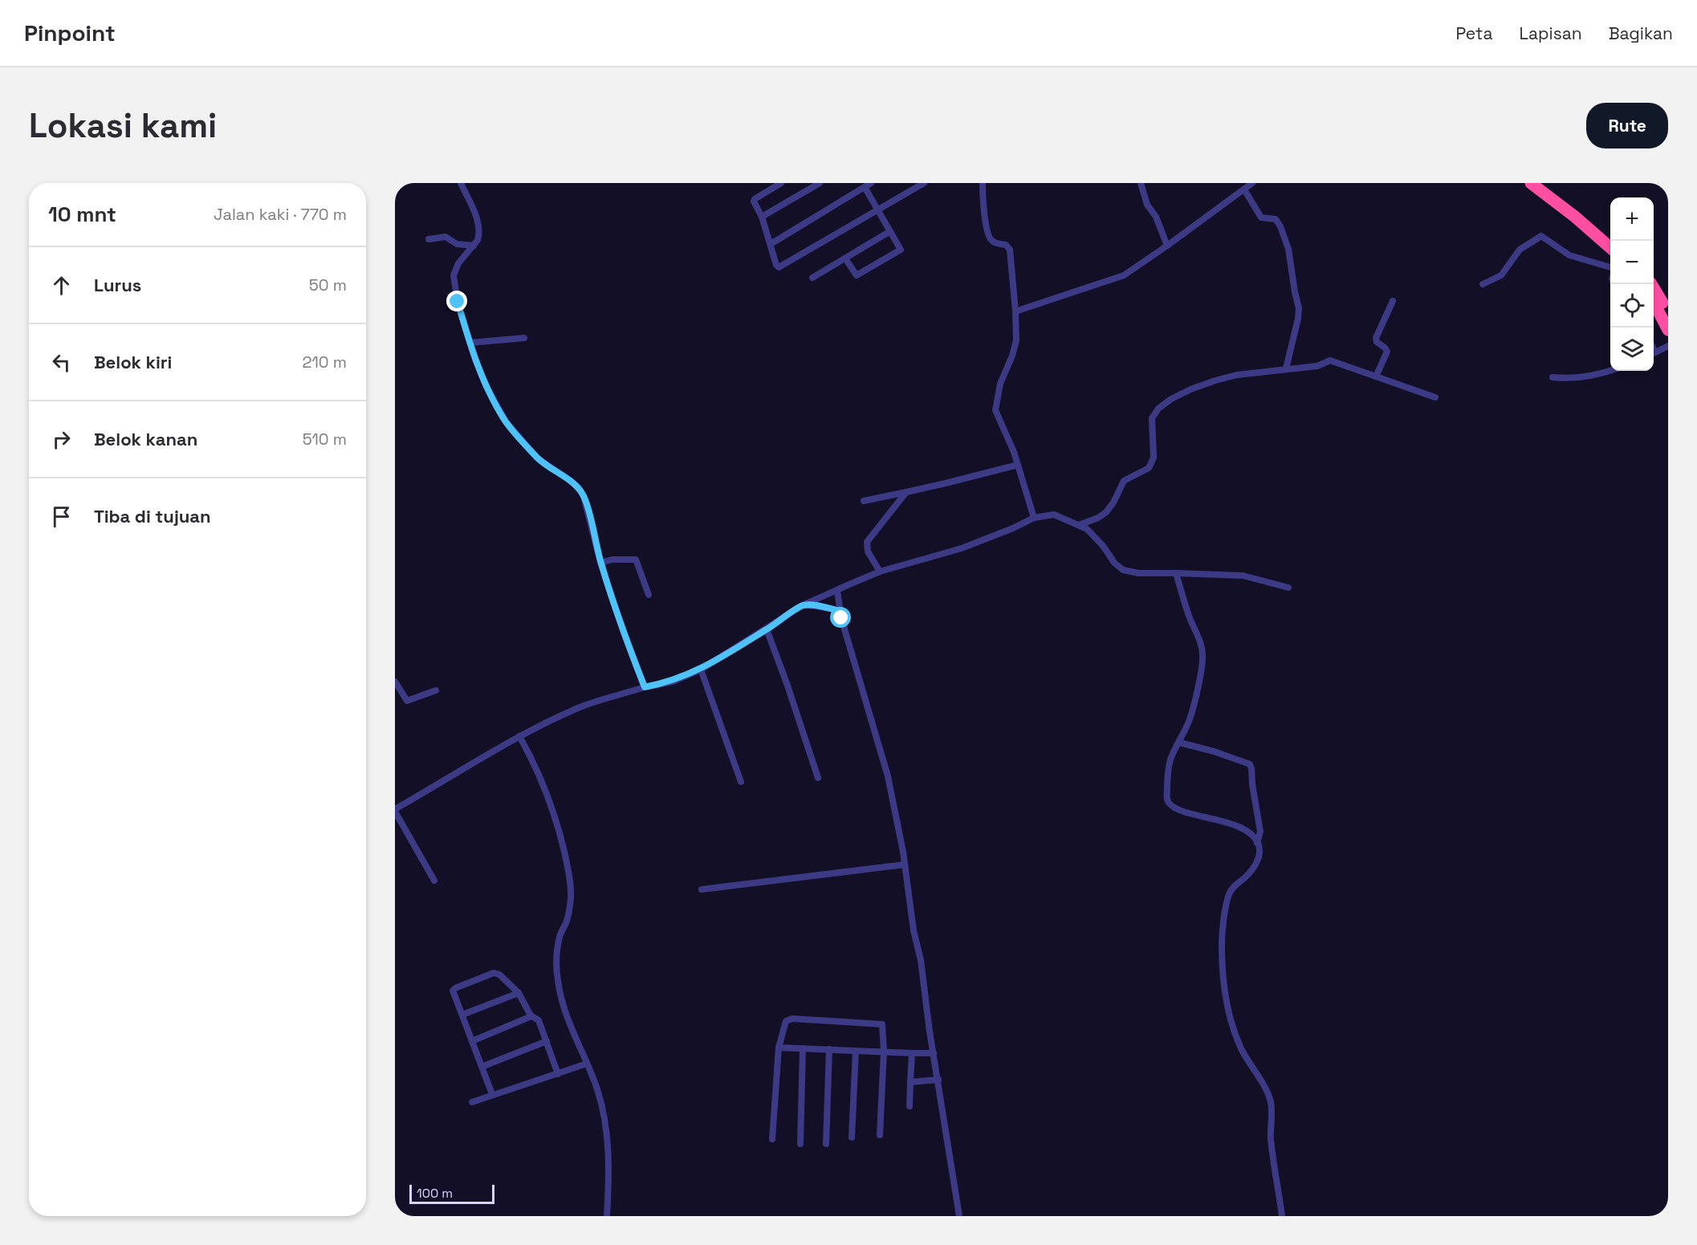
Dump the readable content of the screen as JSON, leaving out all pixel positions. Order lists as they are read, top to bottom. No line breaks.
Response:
{"scale_bar":"100 m","page":{"header":"Pinpoint","nav":["Peta","Lapisan","Bagikan"],"buttons":"Rute","title":"Lokasi kami","heading":["10 mnt","Jalan kaki · 770 m"],"map_buttons":["+","−"],"list":[["Lurus","50 m"],["Belok kiri","210 m"],["Belok kanan","510 m"],"Tiba di tujuan"],"scale":"100 m"}}
